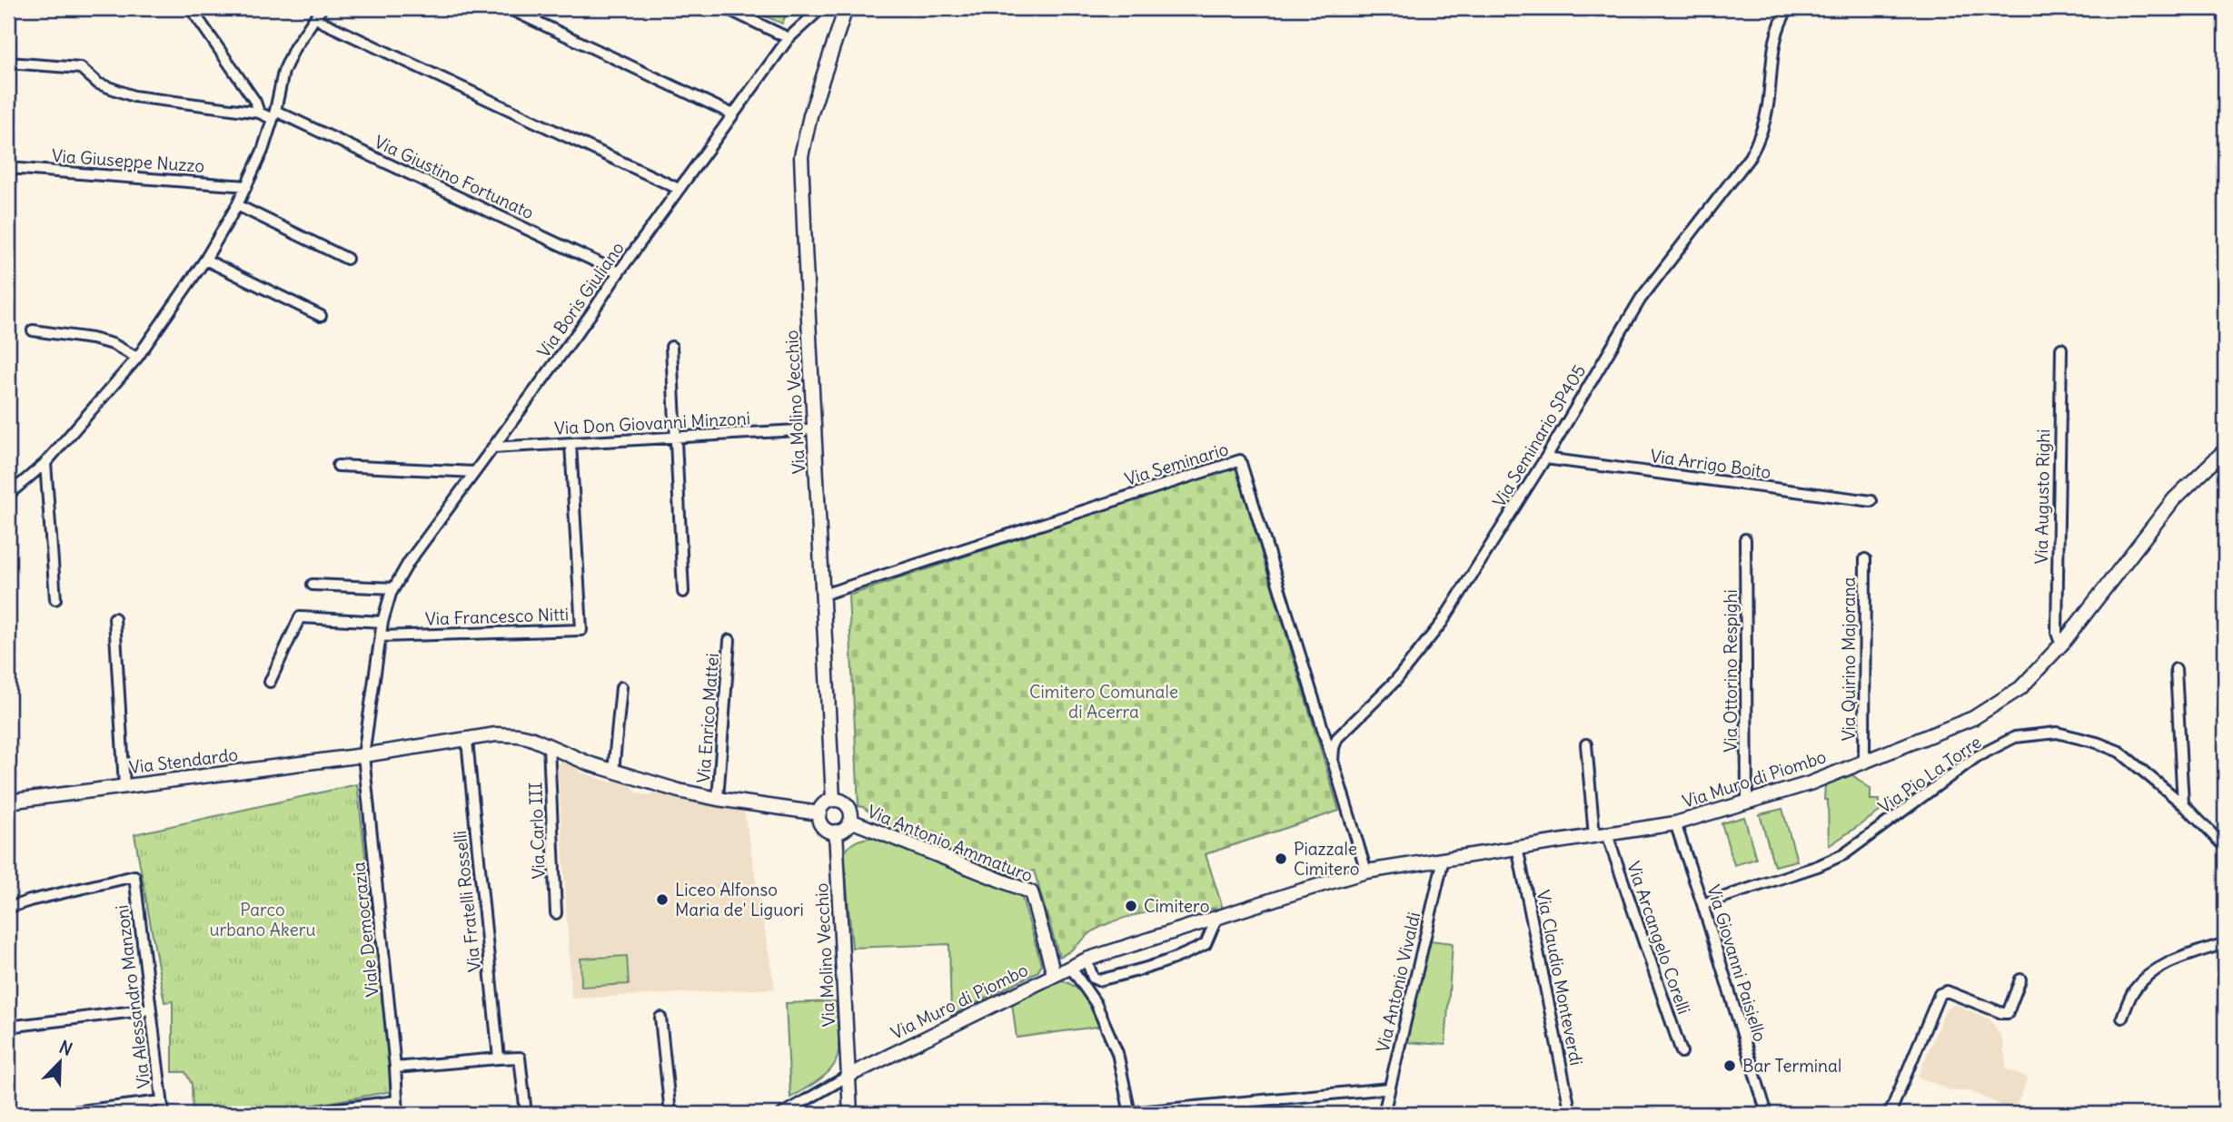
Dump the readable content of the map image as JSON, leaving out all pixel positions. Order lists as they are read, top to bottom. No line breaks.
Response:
{"streets":{"street":["Via Giuseppe Nuzzo","Via Giustino Fortunato","Via Boris Giuliano","Via Molino Vecchio","Via Don Giovanni Minzoni","Via Seminario SP405","Via Seminario","Via Arrigo Boito","Via Augusto Righi","Via Francesco Nitti","Via Quirino Majorana","Via Ottorino Respighi","Via Enrico Mattei","Via Stendardo","Via Pio La Torre","Via Muro di Piombo","Via Carlo III","Via Antonio Ammaturo","Via Fratelli Rosselli","Viale Democrazia","Via Arcangelo Corelli","Via Giovanni Paisiello","Via Claudio Monteverdi","Via Antonio Vivaldi","Via Alessandro Manzoni"]},"crossings":[["Via Giustino Fortunato","Via Boris Giuliano"],["Via Boris Giuliano","Via Don Giovanni Minzoni"],["Via Boris Giuliano","Via Francesco Nitti"],["Via Boris Giuliano","Via Stendardo"],["Via Boris Giuliano","Viale Democrazia"],["Via Molino Vecchio","Via Don Giovanni Minzoni"],["Via Molino Vecchio","Via Seminario"],["Via Molino Vecchio","Via Stendardo"],["Via Molino Vecchio","Via Muro di Piombo"],["Via Molino Vecchio","Via Antonio Ammaturo"],["Via Don Giovanni Minzoni","Via Francesco Nitti"],["Via Seminario SP405","Via Seminario"],["Via Seminario SP405","Via Arrigo Boito"],["Via Augusto Righi","Via Muro di Piombo"],["Via Quirino Majorana","Via Muro di Piombo"],["Via Ottorino Respighi","Via Muro di Piombo"],["Via Enrico Mattei","Via Stendardo"],["Via Stendardo","Via Carlo III"],["Via Stendardo","Via Antonio Ammaturo"],["Via Stendardo","Via Fratelli Rosselli"],["Via Stendardo","Viale Democrazia"],["Via Pio La Torre","Via Giovanni Paisiello"],["Via Muro di Piombo","Via Antonio Ammaturo"],["Via Muro di Piombo","Via Arcangelo Corelli"],["Via Muro di Piombo","Via Giovanni Paisiello"],["Via Muro di Piombo","Via Claudio Monteverdi"],["Via Muro di Piombo","Via Antonio Vivaldi"]],"parks":["Cimitero Comunale di Acerra","Parco urbano Akeru"],"places":["Piazzale Cimitero","Liceo Alfonso Maria de' Liguori","Cimitero","Bar Terminal"],"north":"top right"}
